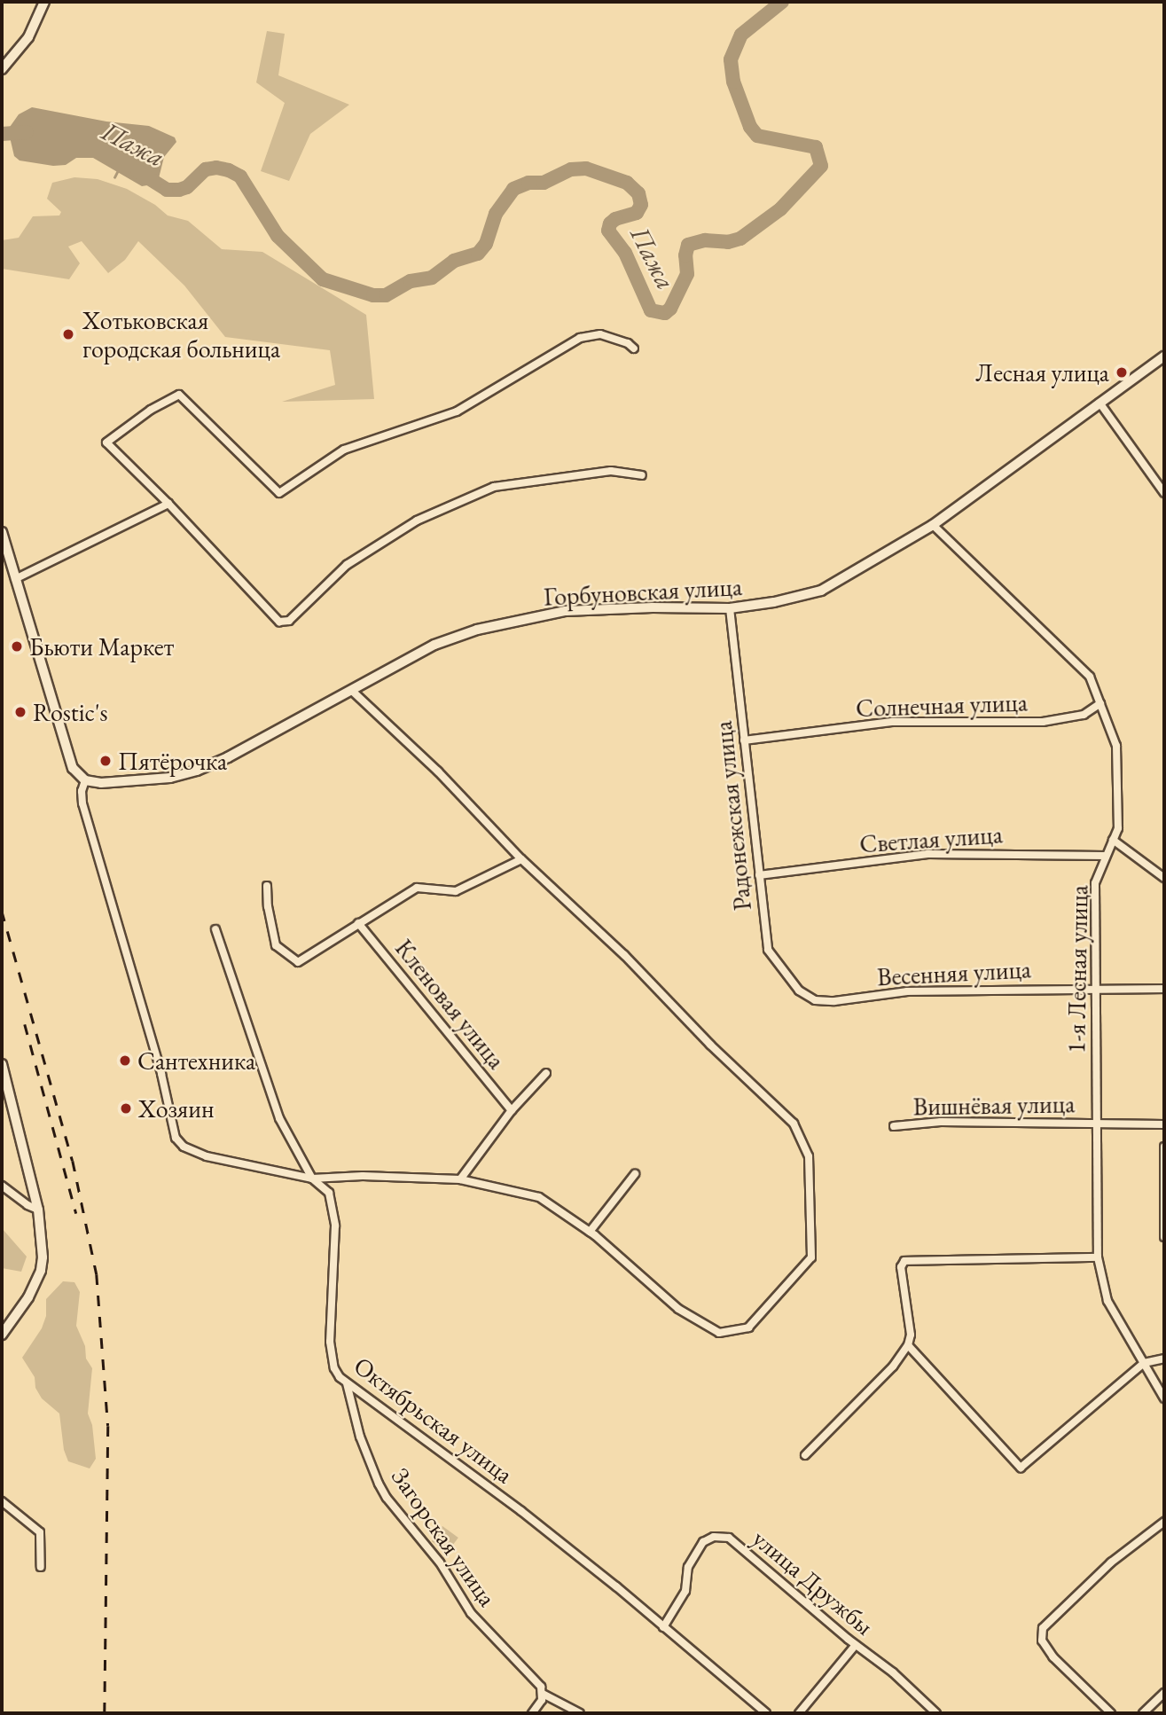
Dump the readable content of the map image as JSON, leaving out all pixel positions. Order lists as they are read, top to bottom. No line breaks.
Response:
{"streets":{"main road":["Горбуновская улица"],"street":["Солнечная улица","Радонежская улица","Светлая улица","1-я Лесная улица","Весенняя улица","Кленовая улица","Вишнёвая улица","Октябрьская улица","Загорская улица","улица Дружбы"]},"crossings":[["Горбуновская улица","Радонежская улица"],["Горбуновская улица","1-я Лесная улица"],["Солнечная улица","Радонежская улица"],["Солнечная улица","1-я Лесная улица"],["Радонежская улица","Светлая улица"],["Радонежская улица","Весенняя улица"],["Светлая улица","1-я Лесная улица"],["1-я Лесная улица","Весенняя улица"],["1-я Лесная улица","Вишнёвая улица"],["Октябрьская улица","Загорская улица"],["Октябрьская улица","улица Дружбы"]],"water":["Пажа"],"places":["Хотьковская городская больница","Лесная улица","Бьюти Маркет","Rostic's","Пятёрочка","Сантехника","Хозяин"]}
